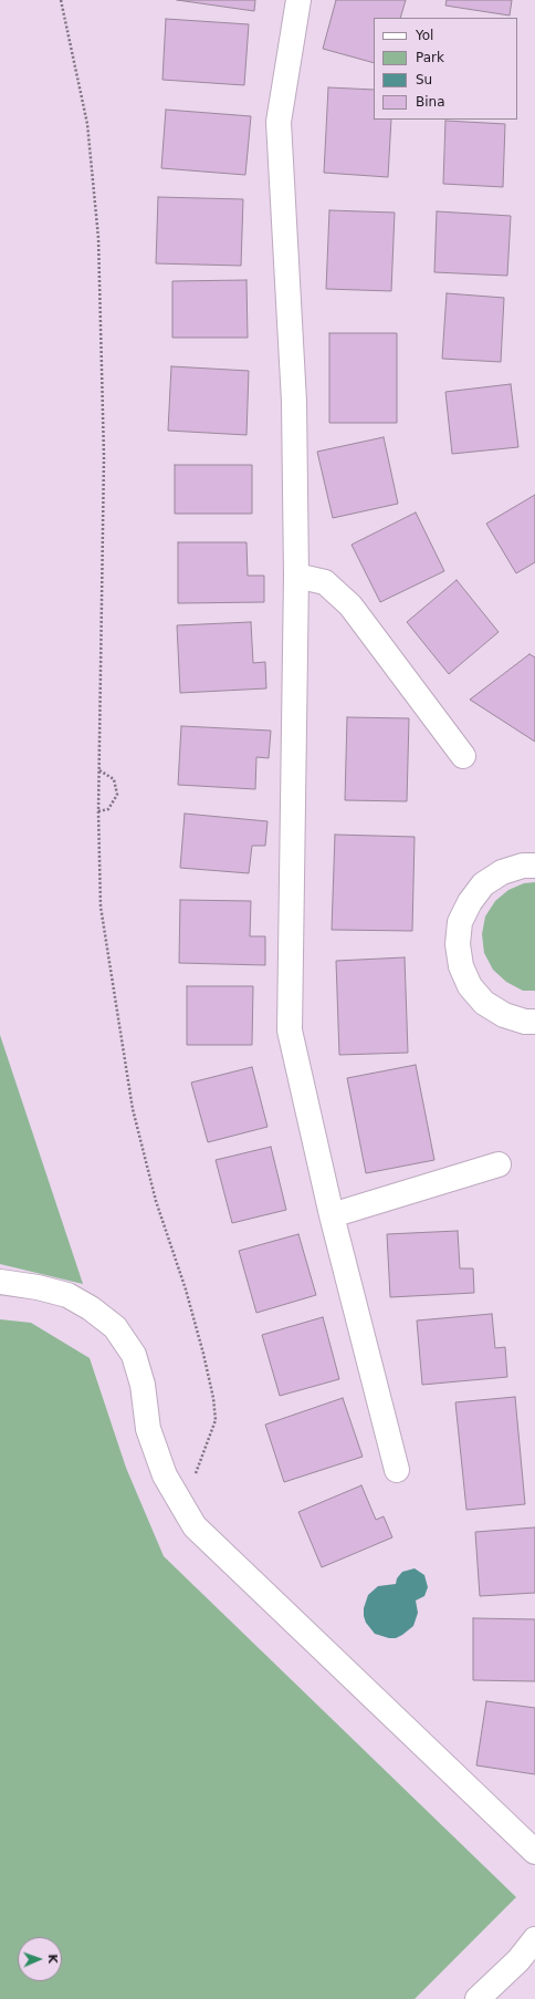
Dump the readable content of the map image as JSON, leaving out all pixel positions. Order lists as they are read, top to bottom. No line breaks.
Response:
{"legend":["Yol","Park","Su","Bina"],"north":"right"}
